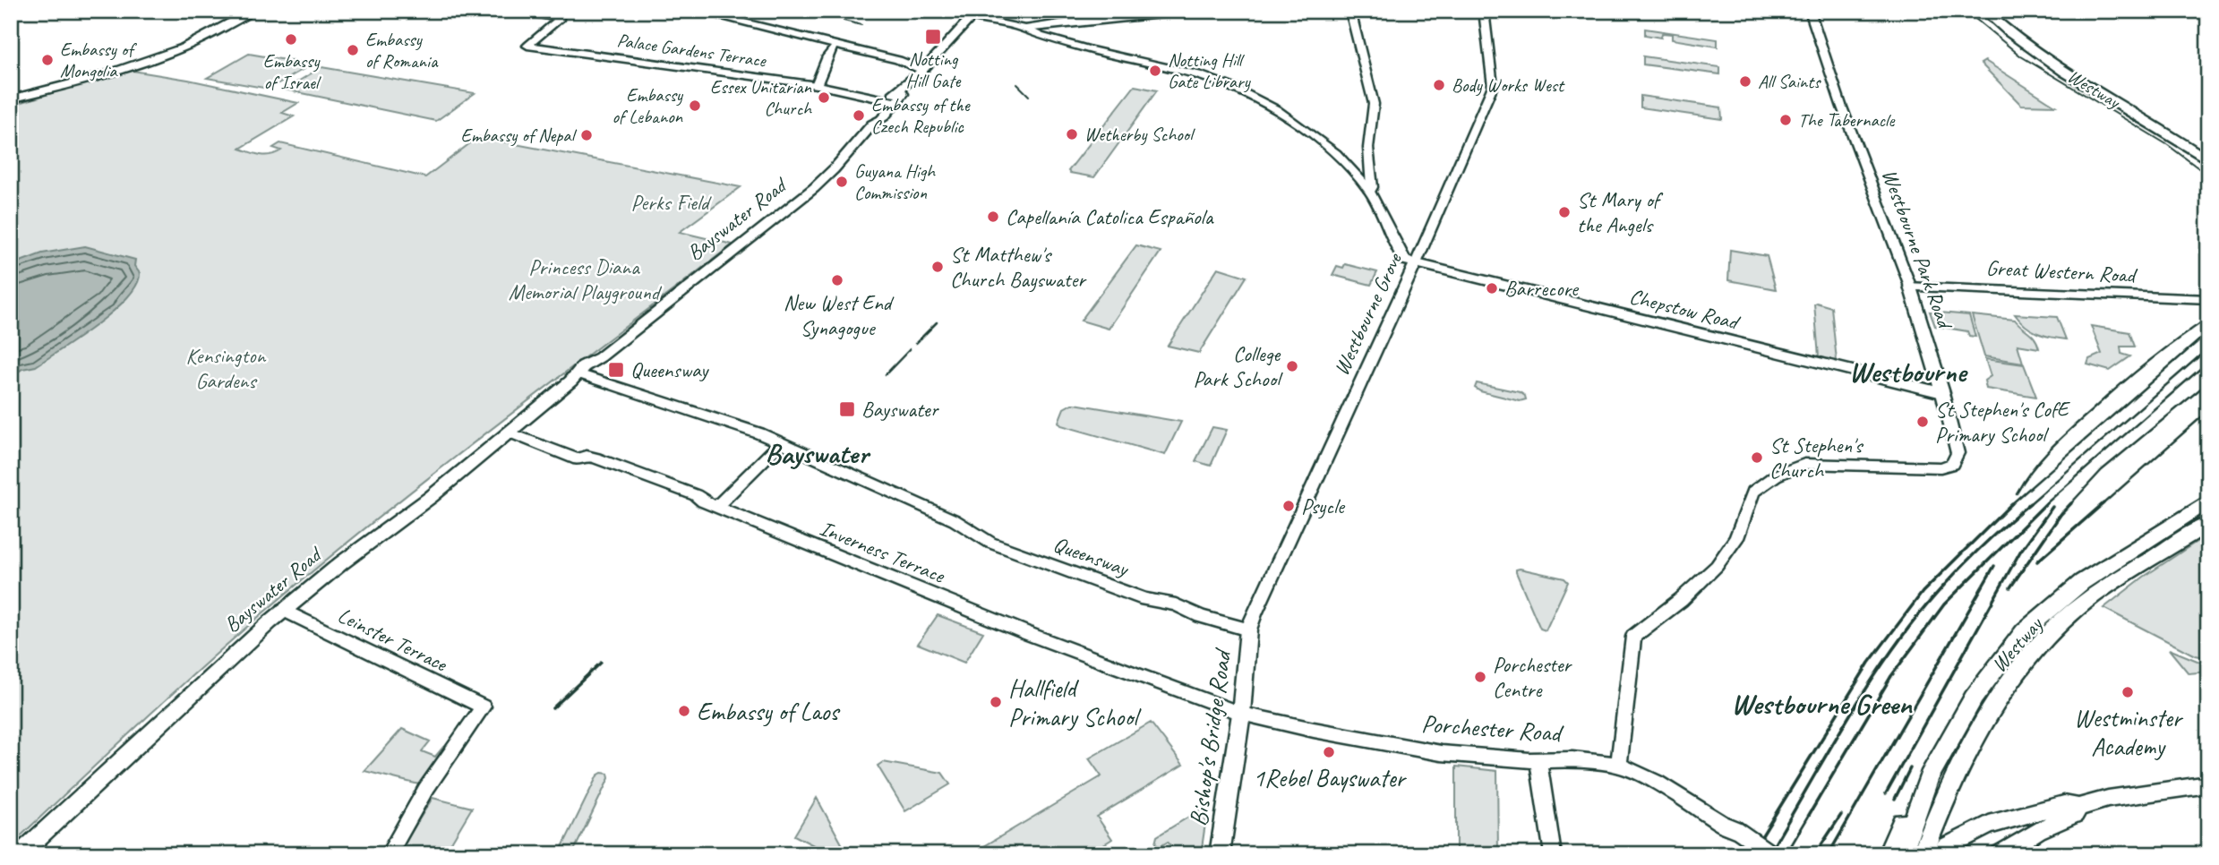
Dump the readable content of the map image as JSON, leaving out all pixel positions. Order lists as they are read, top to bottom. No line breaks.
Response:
{"streets":{"highway":["Westway"],"main road":["Palace Gardens Terrace","Bayswater Road","Westbourne Park Road","Great Western Road","Chepstow Road","Westbourne Grove","Inverness Terrace","Queensway","Leinster Terrace","Porchester Road","Bishop's Bridge Road"]},"crossings":[["Palace Gardens Terrace","Bayswater Road"],["Bayswater Road","Inverness Terrace"],["Bayswater Road","Queensway"],["Bayswater Road","Leinster Terrace"],["Westbourne Park Road","Great Western Road"],["Westbourne Park Road","Chepstow Road"],["Westbourne Park Road","Porchester Road"],["Chepstow Road","Westbourne Grove"],["Westbourne Grove","Queensway"],["Westbourne Grove","Bishop's Bridge Road"],["Inverness Terrace","Porchester Road"],["Inverness Terrace","Bishop's Bridge Road"],["Queensway","Bishop's Bridge Road"],["Porchester Road","Bishop's Bridge Road"]],"districts":["Westbourne","Bayswater","Westbourne Green"],"parks":["Perks Field","Princess Diana Memorial Playground","Kensington Gardens"],"places":{"transit":["Notting Hill Gate","Queensway","Bayswater"],"other":["Embassy of Israel","Embassy of Romania","Embassy of Mongolia","Notting Hill Gate Library","All Saints","Body Works West","Essex Unitarian Church","Embassy of Lebanon","Embassy of the Czech Republic","The Tabernacle","Wetherby School","Embassy of Nepal","Guyana High Commission","St Mary of the Angels","Capellanía Catolica Española","St Matthew's Church Bayswater","New West End Synagogue","Barrecore","College Park School","St Stephen's CofE Primary School","St Stephen's Church","Psycle","Porchester Centre","Westminster Academy","Hallfield Primary School","Embassy of Laos","1Rebel Bayswater"]}}
